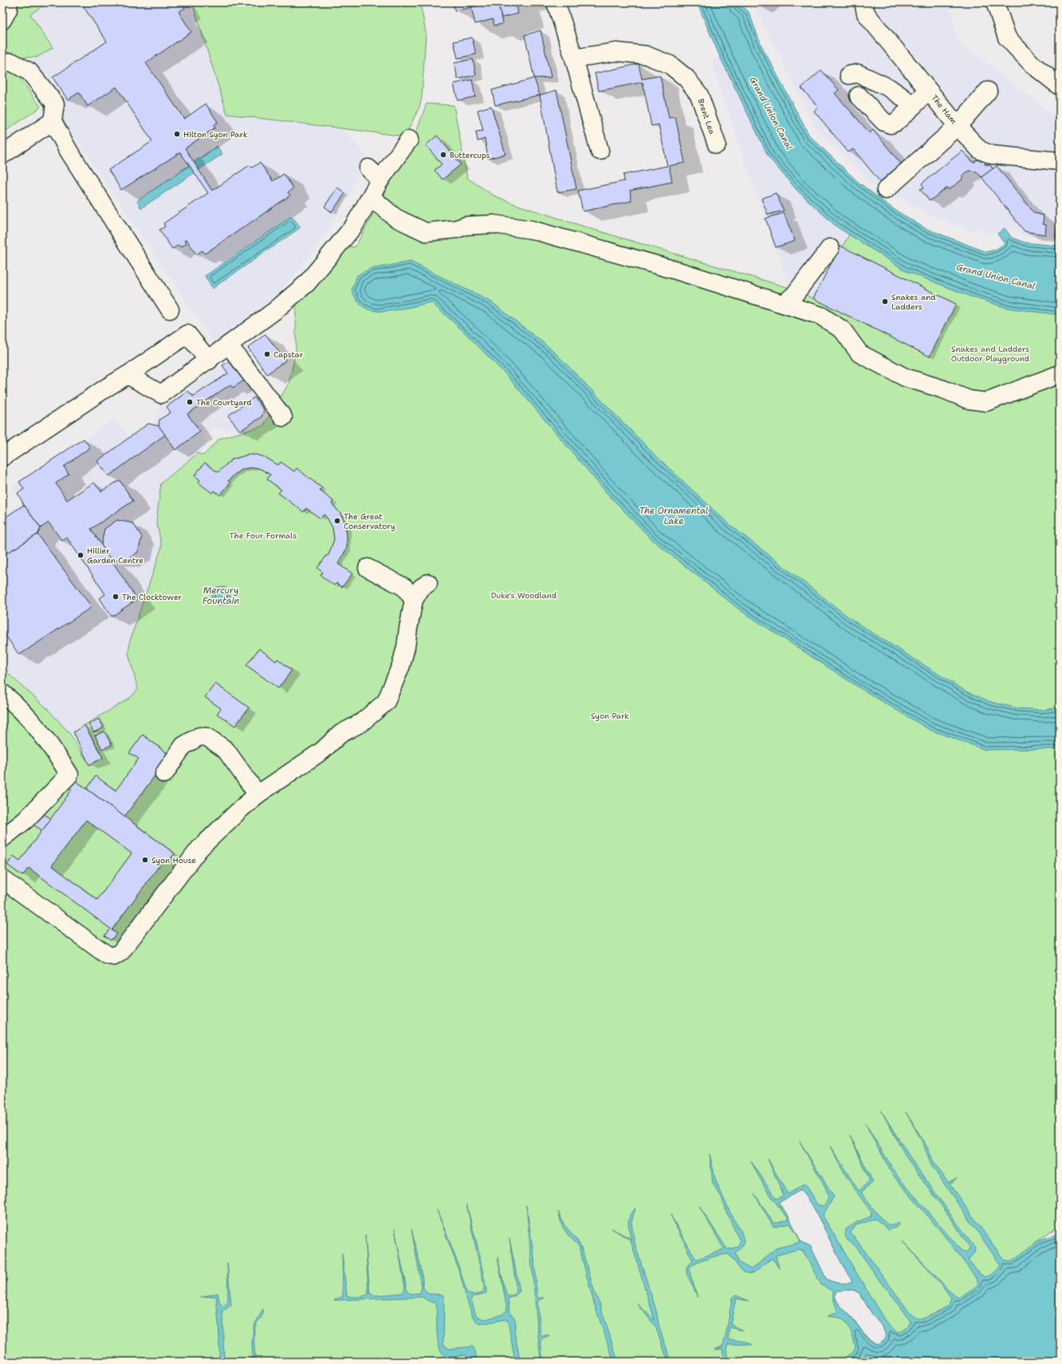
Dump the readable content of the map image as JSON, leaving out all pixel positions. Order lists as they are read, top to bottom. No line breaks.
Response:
{"streets":{"street":["The Ham","Brent Lea"]},"water":["Grand Union Canal","The Ornamental Lake","Mercury Fountain"],"parks":["Snakes and Ladders Outdoor Playground","The Four Formals","Duke's Woodland","Syon Park"],"places":["Hilton Syon Park","Buttercups","Snakes and Ladders","Capstar","The Courtyard","The Great Conservatory","Hillier Garden Centre","The Clocktower","Syon House"]}
